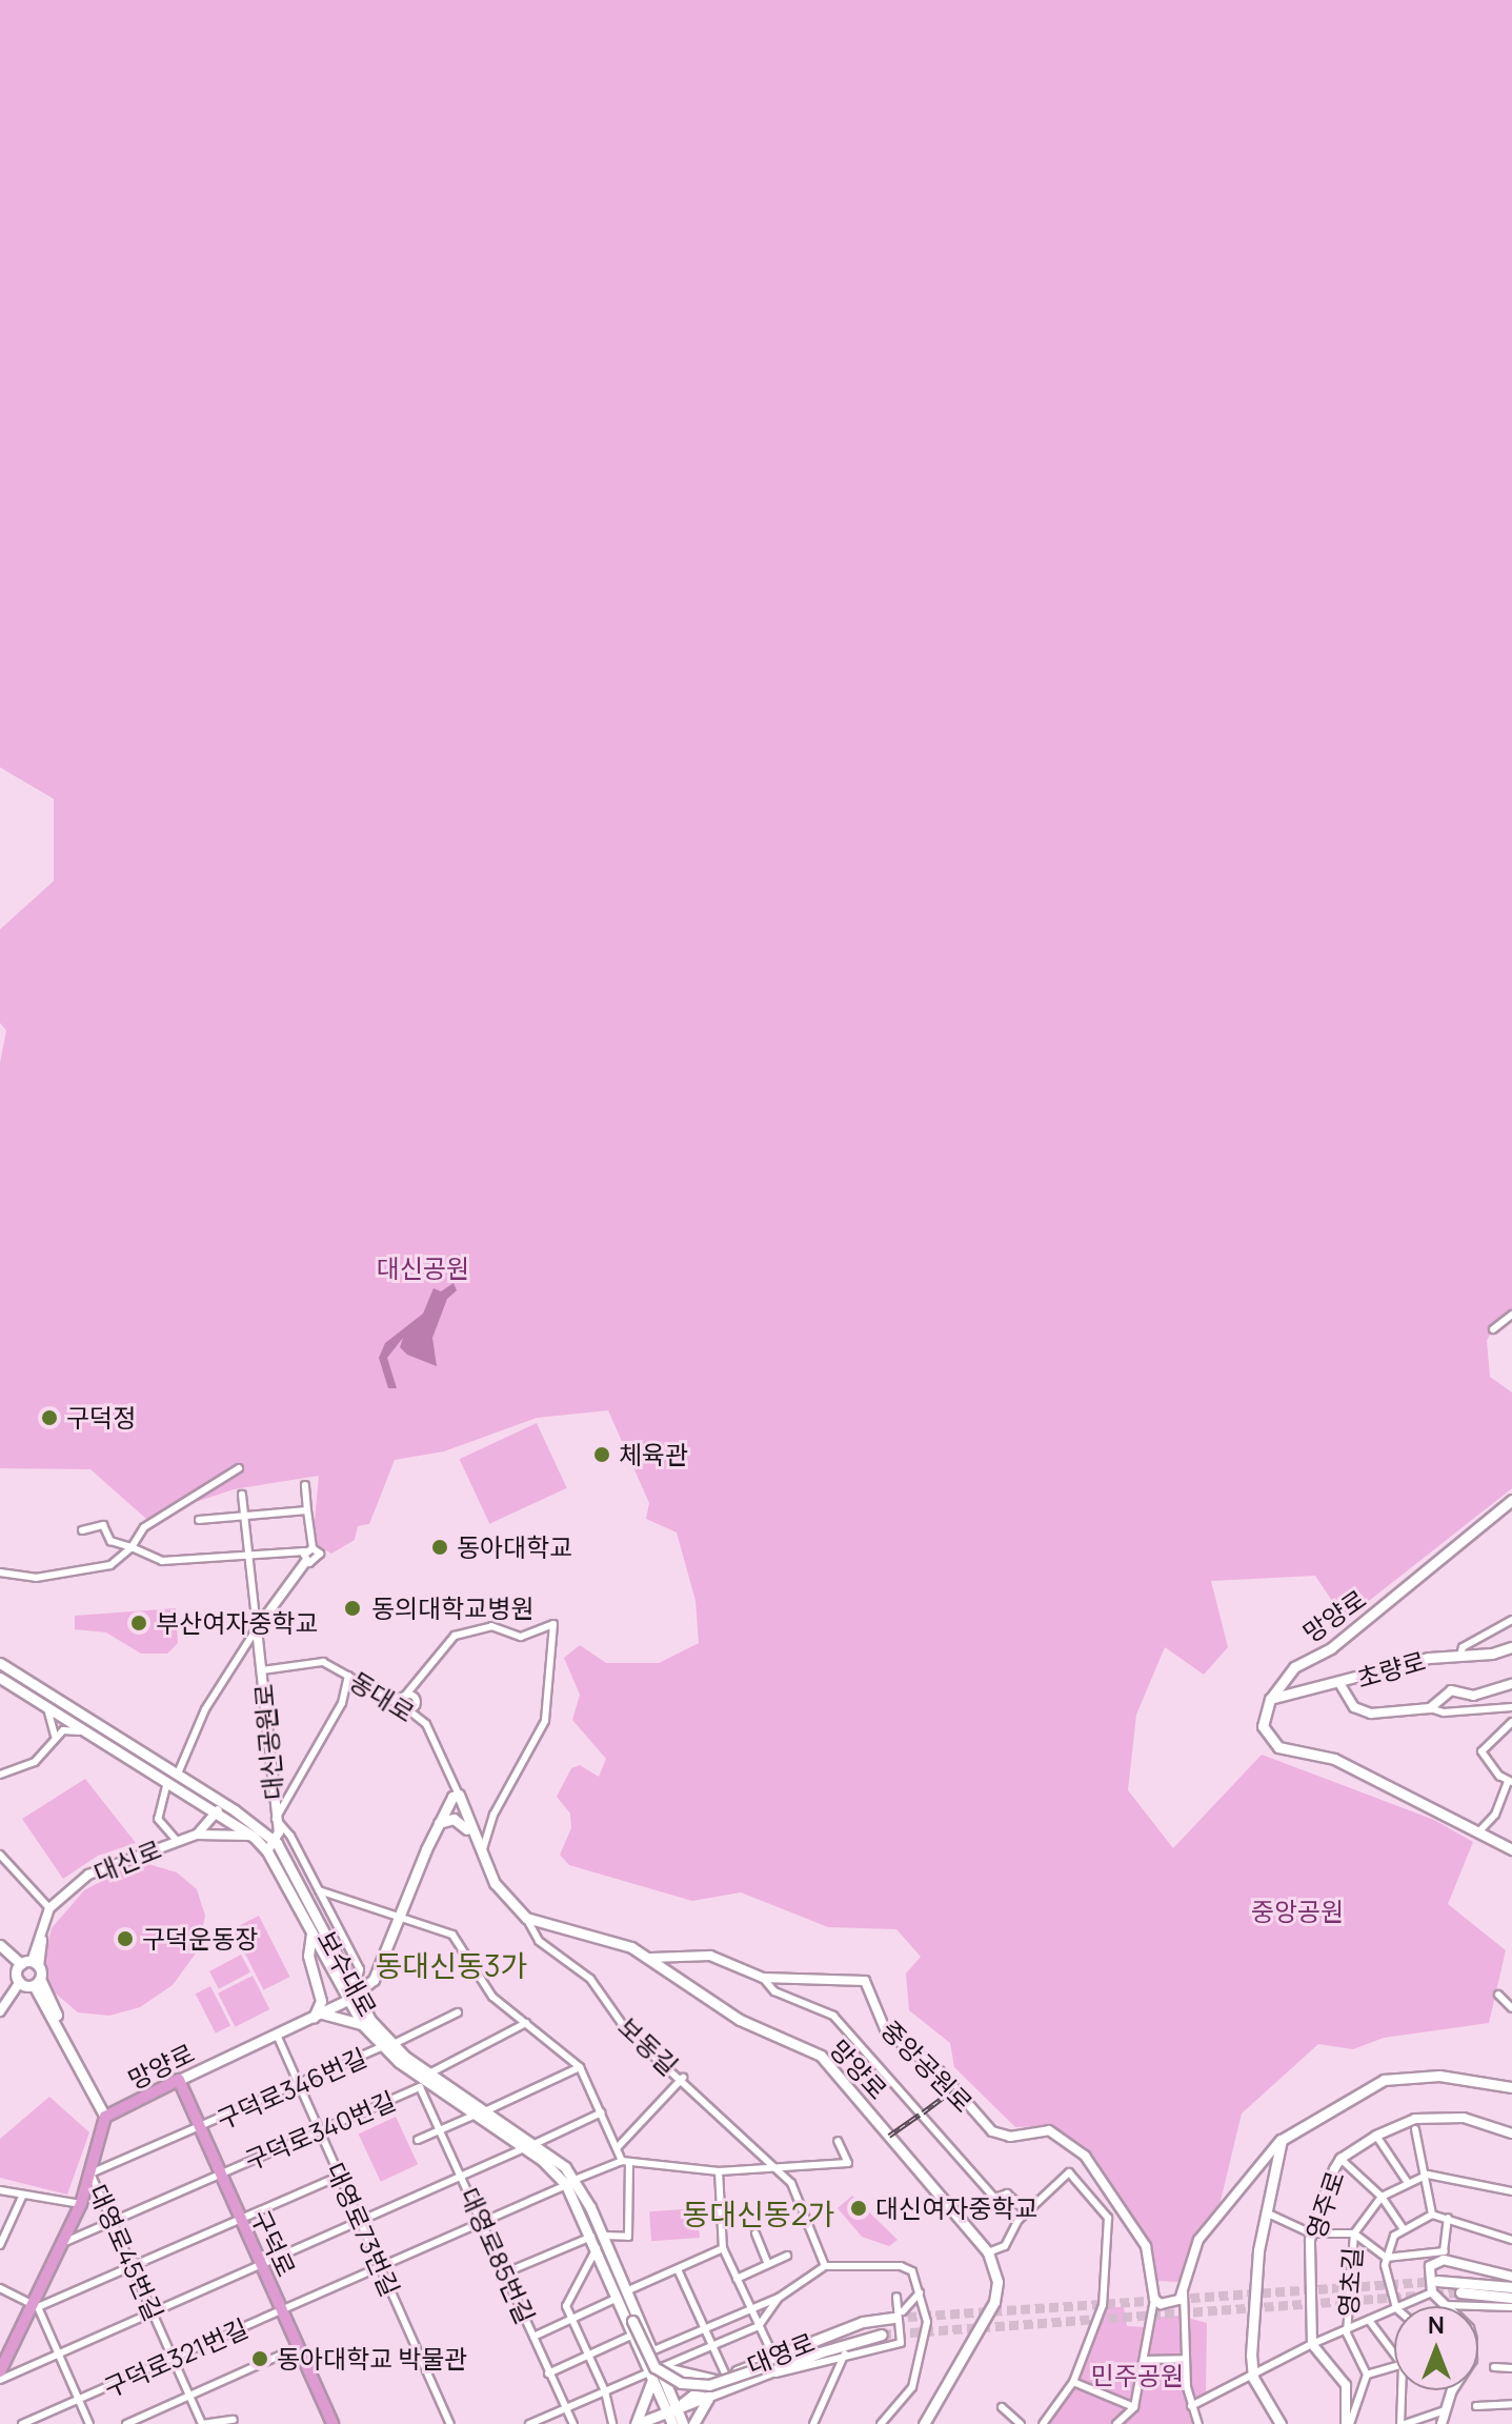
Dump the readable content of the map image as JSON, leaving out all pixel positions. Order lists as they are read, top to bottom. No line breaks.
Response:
{"streets":{"main road":["망양로","초량로","보수대로","구덕로","대영로"],"street":["동대로","대신공원로","대신로","보동길","중앙공원로","구덕로346번길","구덕로340번길","영주로","대영로73번길","대영로45번길","대영로85번길","영초길","구덕로321번길"]},"crossings":[["망양로","초량로"],["망양로","동대로"],["망양로","보수대로"],["망양로","보동길"],["망양로","중앙공원로"],["망양로","구덕로346번길"],["망양로","구덕로340번길"],["망양로","대영로73번길"],["망양로","구덕로"],["망양로","대영로45번길"],["동대로","대신공원로"],["대신공원로","보수대로"],["대신로","보수대로"],["보수대로","구덕로346번길"],["보수대로","구덕로340번길"],["보수대로","대영로85번길"],["보수대로","대영로"],["보수대로","구덕로321번길"],["구덕로346번길","대영로73번길"],["구덕로346번길","구덕로"],["구덕로346번길","대영로45번길"],["구덕로340번길","대영로73번길"],["구덕로340번길","구덕로"],["구덕로340번길","대영로45번길"],["구덕로340번길","대영로85번길"],["영주로","영초길"],["대영로73번길","구덕로321번길"],["구덕로","구덕로321번길"],["대영로45번길","구덕로321번길"],["대영로85번길","구덕로321번길"]],"districts":["동대신동3가","동대신동2가"],"parks":["대신공원","중앙공원","민주공원"],"places":["구덕정","체육관","동아대학교","동의대학교병원","부산여자중학교","구덕운동장","대신여자중학교","동아대학교 박물관"],"north":"top"}
